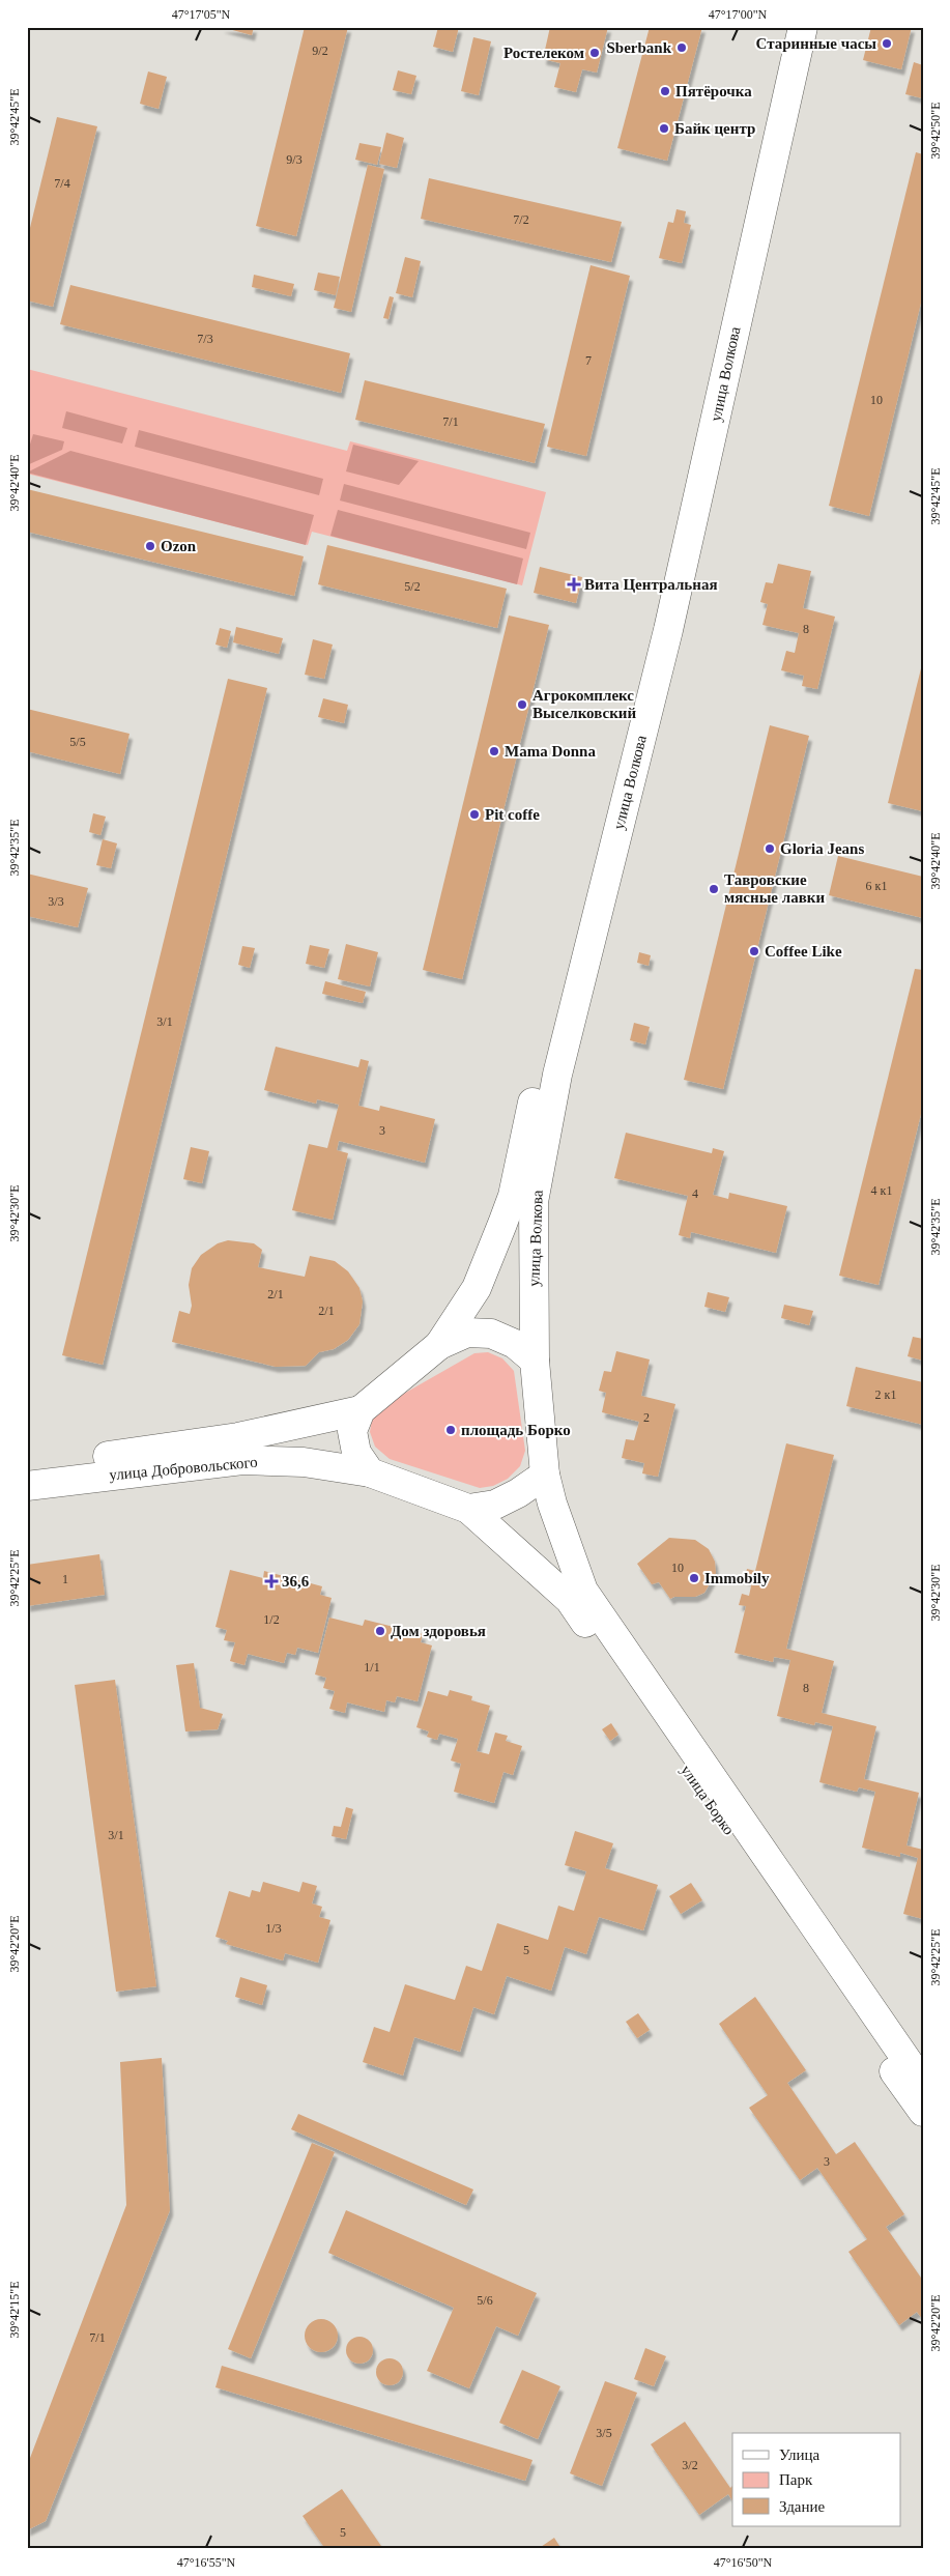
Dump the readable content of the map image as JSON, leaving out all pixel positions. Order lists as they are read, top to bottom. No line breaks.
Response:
{"streets":{"main road":["улица Волкова","улица Добровольского","улица Борко"]},"crossings":[["улица Волкова","улица Добровольского"],["улица Волкова","улица Борко"],["улица Добровольского","улица Борко"]],"places":{"other":["Старинные часы","Sberbank","Ростелеком","Пятёрочка","Байк центр","Ozon","Агрокомплекс Выселковский","Mama Donna","Pit coffe","Gloria Jeans","Тавровские мясные лавки","Coffee Like","площадь Борко","Immobily","Дом здоровья"],"health":["Вита Центральная","36,6"]},"house_numbers":["9/2","9/3","7/4","7/2","7/3","7","10","7/1","5/2","8","5/5","6 к1","3/3","3/1","3","4 к1","4","2/1","2/1","2 к1","2","10","1","1/2","1/1","8","3/1","1/3","5","3","5/6","7/1","3/5","3/2","5"],"legend":["Улица","Парк","Здание"],"coordinates":["47°17'05\"N","47°17'00\"N","39°42'45\"E","39°42'50\"E","39°42'40\"E","39°42'35\"E","39°42'30\"E","39°42'25\"E","39°42'20\"E","39°42'15\"E","47°16'55\"N","47°16'50\"N"]}
